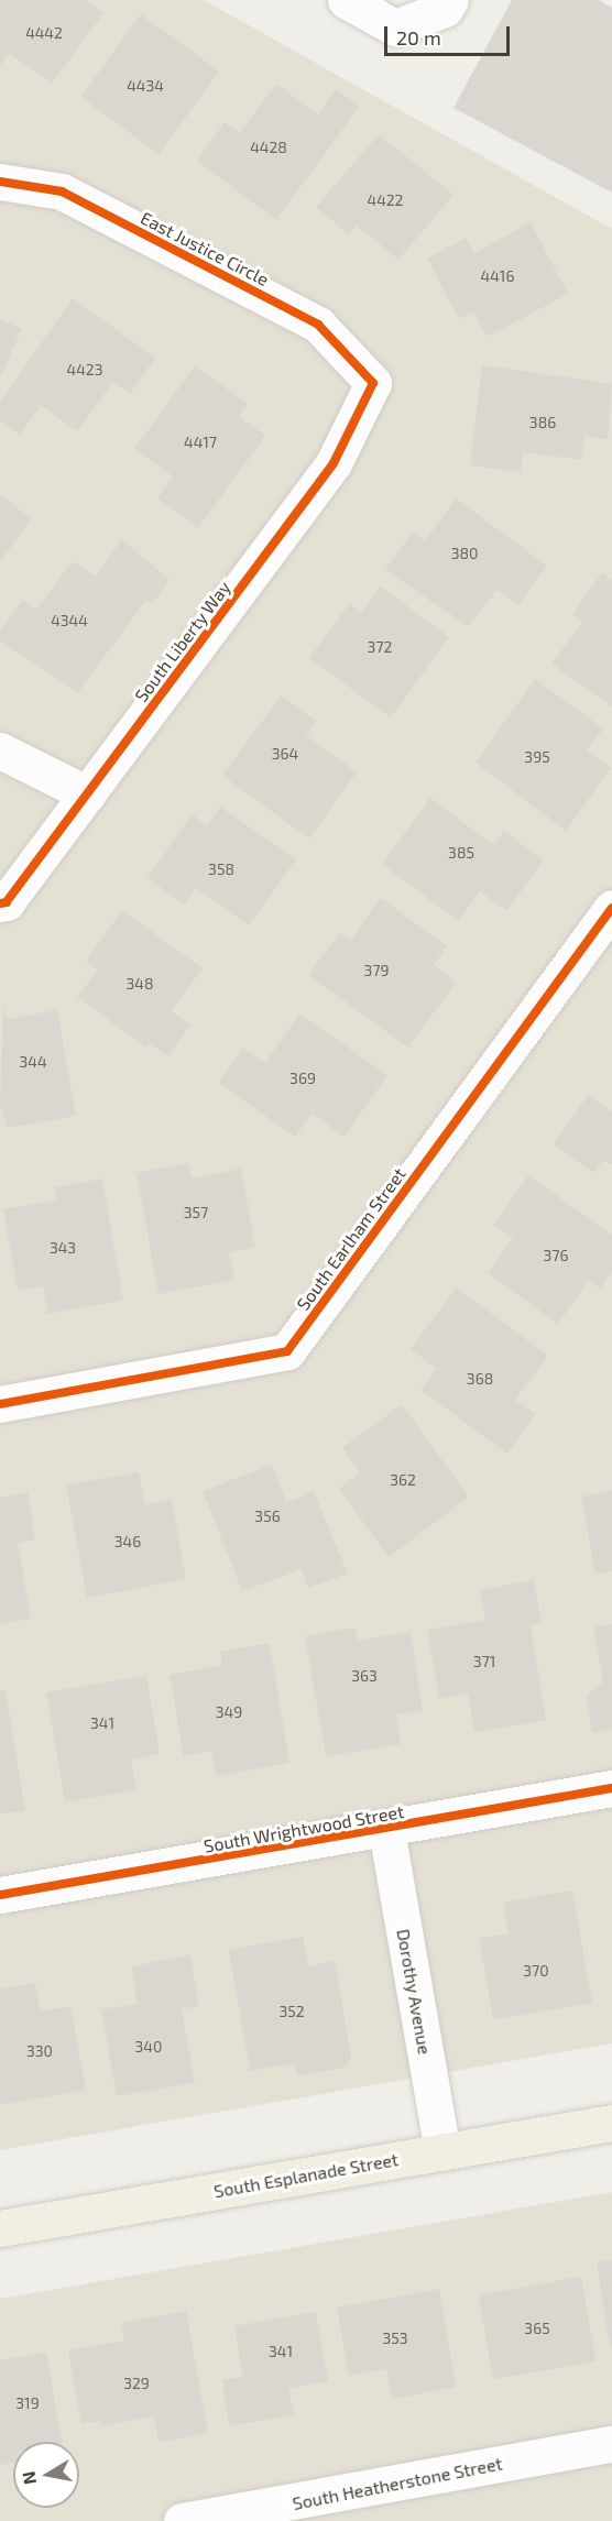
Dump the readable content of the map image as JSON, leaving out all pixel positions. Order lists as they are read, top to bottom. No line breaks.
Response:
{"streets":{"main road":["South Esplanade Street"],"street":["East Justice Circle","South Liberty Way","South Earlham Street","South Wrightwood Street","Dorothy Avenue","South Heatherstone Street"]},"crossings":[["East Justice Circle","South Liberty Way"],["South Wrightwood Street","Dorothy Avenue"],["Dorothy Avenue","South Esplanade Street"]],"house_numbers":["4442","4434","4428","4422","4416","4423","386","4417","380","4344","372","364","395","385","358","379","348","344","369","357","343","376","368","362","356","346","371","363","349","341","370","352","340","330","365","353","341","329","319"],"scale_bar":"20 m","north":"left"}
